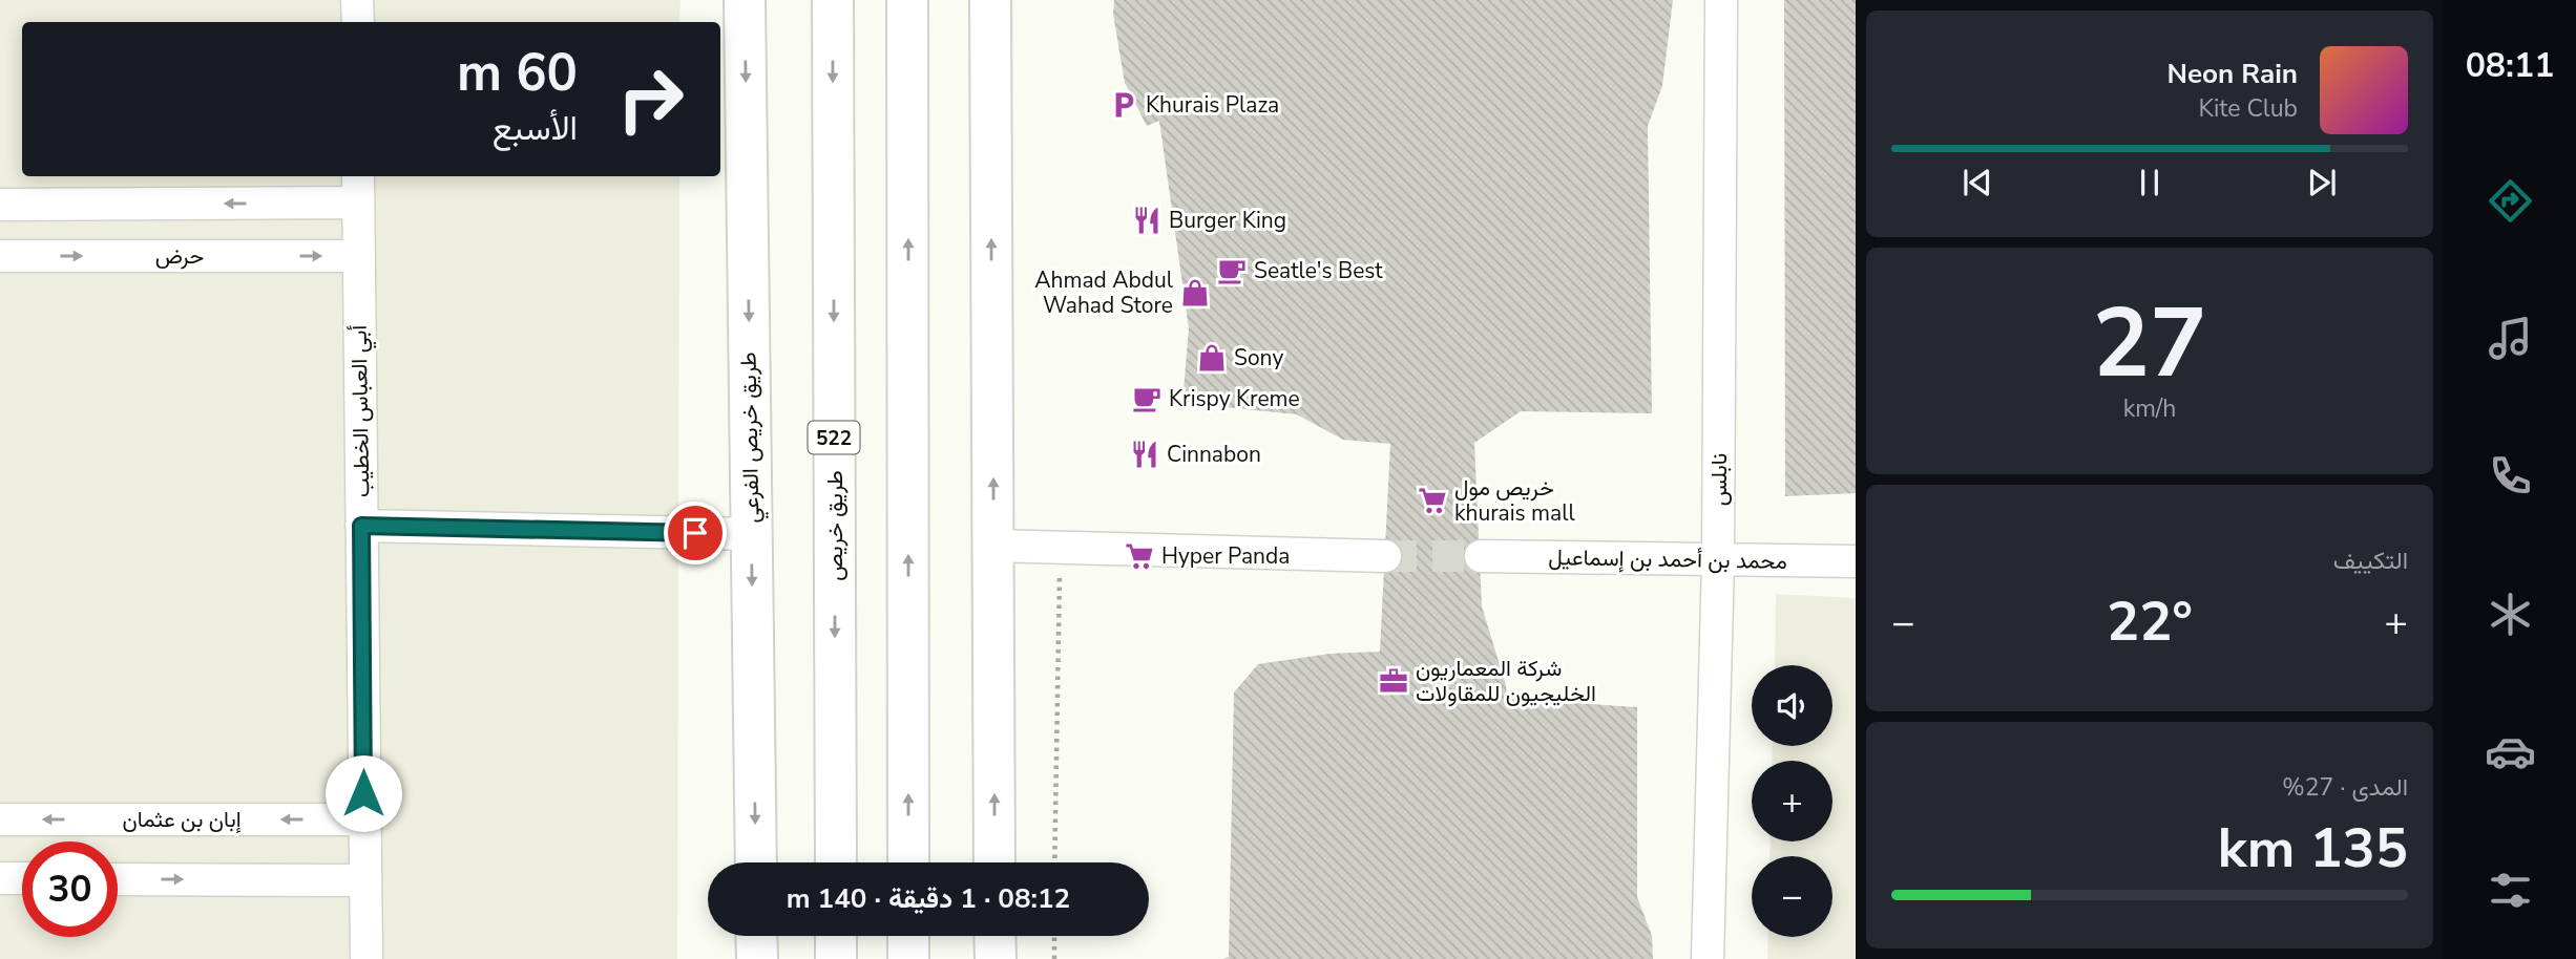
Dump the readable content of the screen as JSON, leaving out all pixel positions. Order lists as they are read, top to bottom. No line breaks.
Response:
{"streets":{"main road":["طريق خريص الفرعي","522","طريق خريص"],"street":["حرض","أبي العباس الخطيب","نابلس","محمد بن أحمد بن إسماعيل","إبان بن عثمان"]},"crossings":[["حرض","أبي العباس الخطيب"],["أبي العباس الخطيب","إبان بن عثمان"],["نابلس","محمد بن أحمد بن إسماعيل"]],"places":{"parking":["Khurais Plaza"],"restaurant":["Burger King","Cinnabon"],"cafe":["Seatle's Best","Krispy Kreme"],"shop":["Ahmad Abdul Wahad Store","Sony"],"supermarket":["خريص مول khurais mall","Hyper Panda"],"office":["شركة المعماريون الخليجيون للمقاولات"]},"page":{"tabs":"08:11","turn":["60 m","الأسبع"],"song":["Neon Rain","Kite Club"],"tile":[["27","km/h"],"التكييف",["المدى · 27%","135 km"]],"heat":["−","22°","+"],"map_buttons":["+","−"],"limit":"30","trip":"08:12 · 1 دقيقة · 140 m"}}
